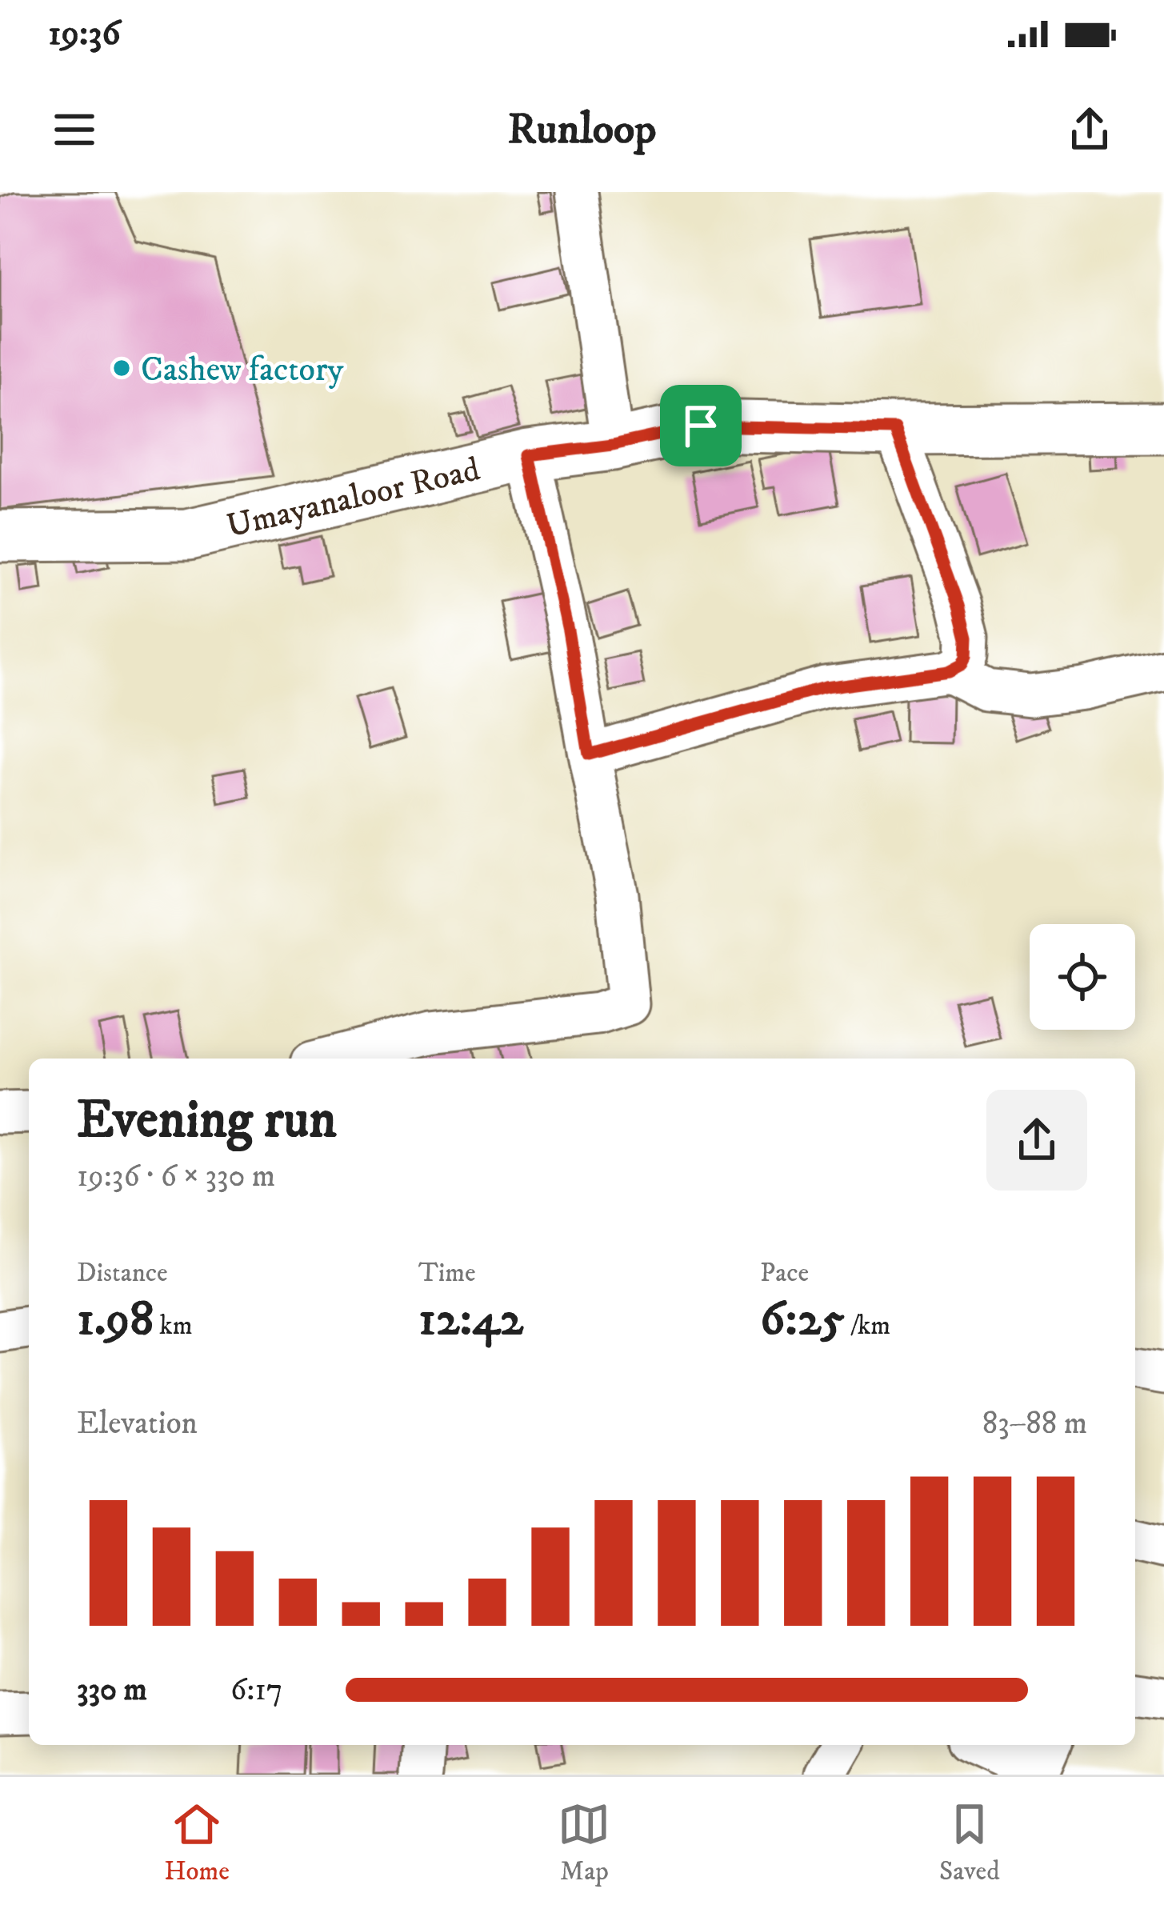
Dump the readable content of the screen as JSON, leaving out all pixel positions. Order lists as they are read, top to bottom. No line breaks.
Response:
{"streets":{"main road":["Umayanaloor Road"]},"places":["Cashew factory"],"page":{"status":"19:36","header":"Runloop","heading":["Evening run","19:36 · 6 × 330 m"],"stats":[["Distance","1.98 km"],["Time","12:42"],["Pace","6:25 /km"]],"chart":["Elevation","83–88 m"],"list":[{"name":"330 m","note":"6:17"}],"tabs":["Home","Map","Saved"]}}
